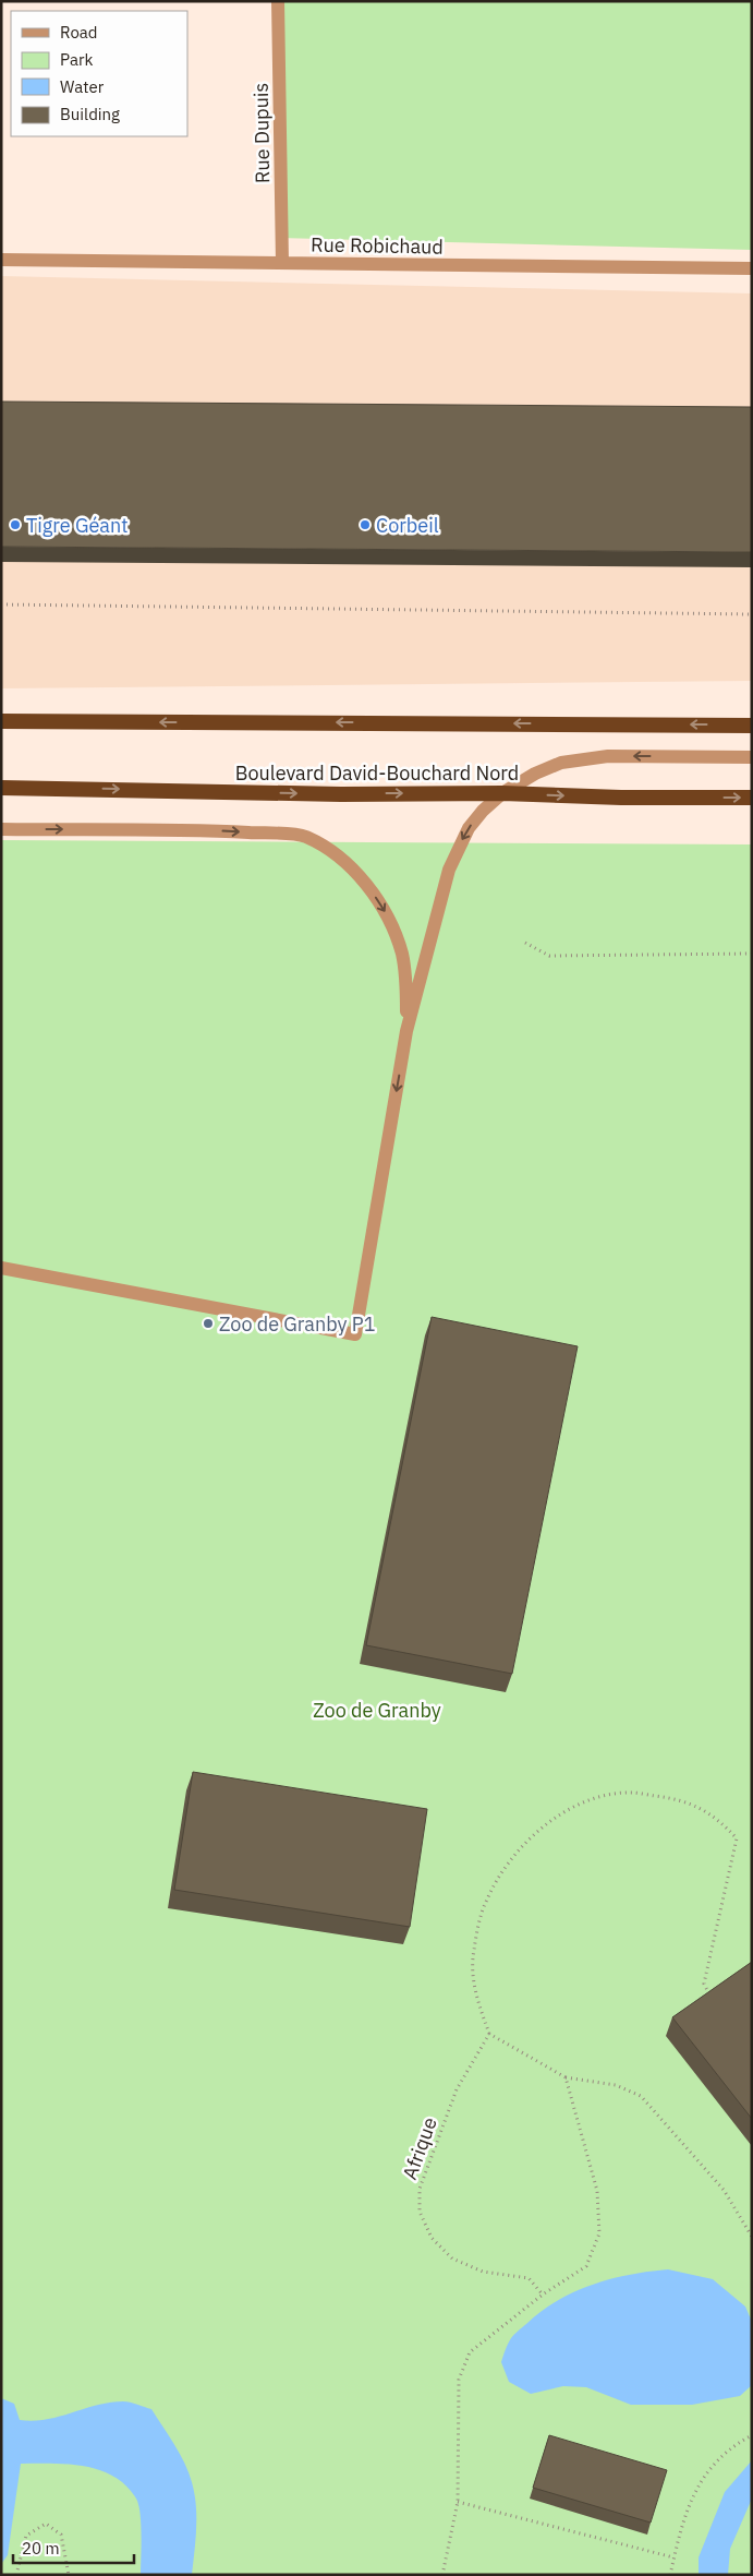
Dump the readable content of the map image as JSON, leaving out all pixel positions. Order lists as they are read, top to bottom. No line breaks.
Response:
{"streets":{"highway":["Boulevard David-Bouchard Nord"],"street":["Rue Dupuis","Rue Robichaud"],"path":["Afrique"]},"crossings":[["Rue Dupuis","Rue Robichaud"]],"parks":["Zoo de Granby"],"places":["Tigre Géant","Corbeil","Zoo de Granby P1"],"legend":["Road","Park","Water","Building"],"scale_bar":"20 m"}
